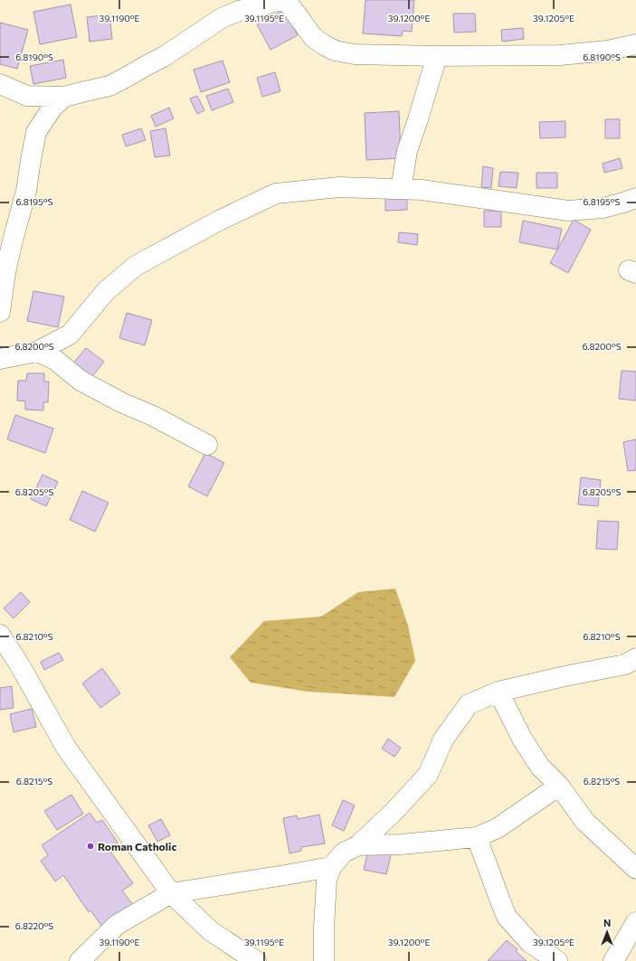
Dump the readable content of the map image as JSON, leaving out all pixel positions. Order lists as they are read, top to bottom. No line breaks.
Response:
{"places":["Roman Catholic"],"north":"top","coordinates":["39.1190°E","39.1195°E","39.1200°E","39.1205°E","6.8190°S","6.8195°S","6.8200°S","6.8205°S","6.8210°S","6.8215°S","6.8220°S"]}
